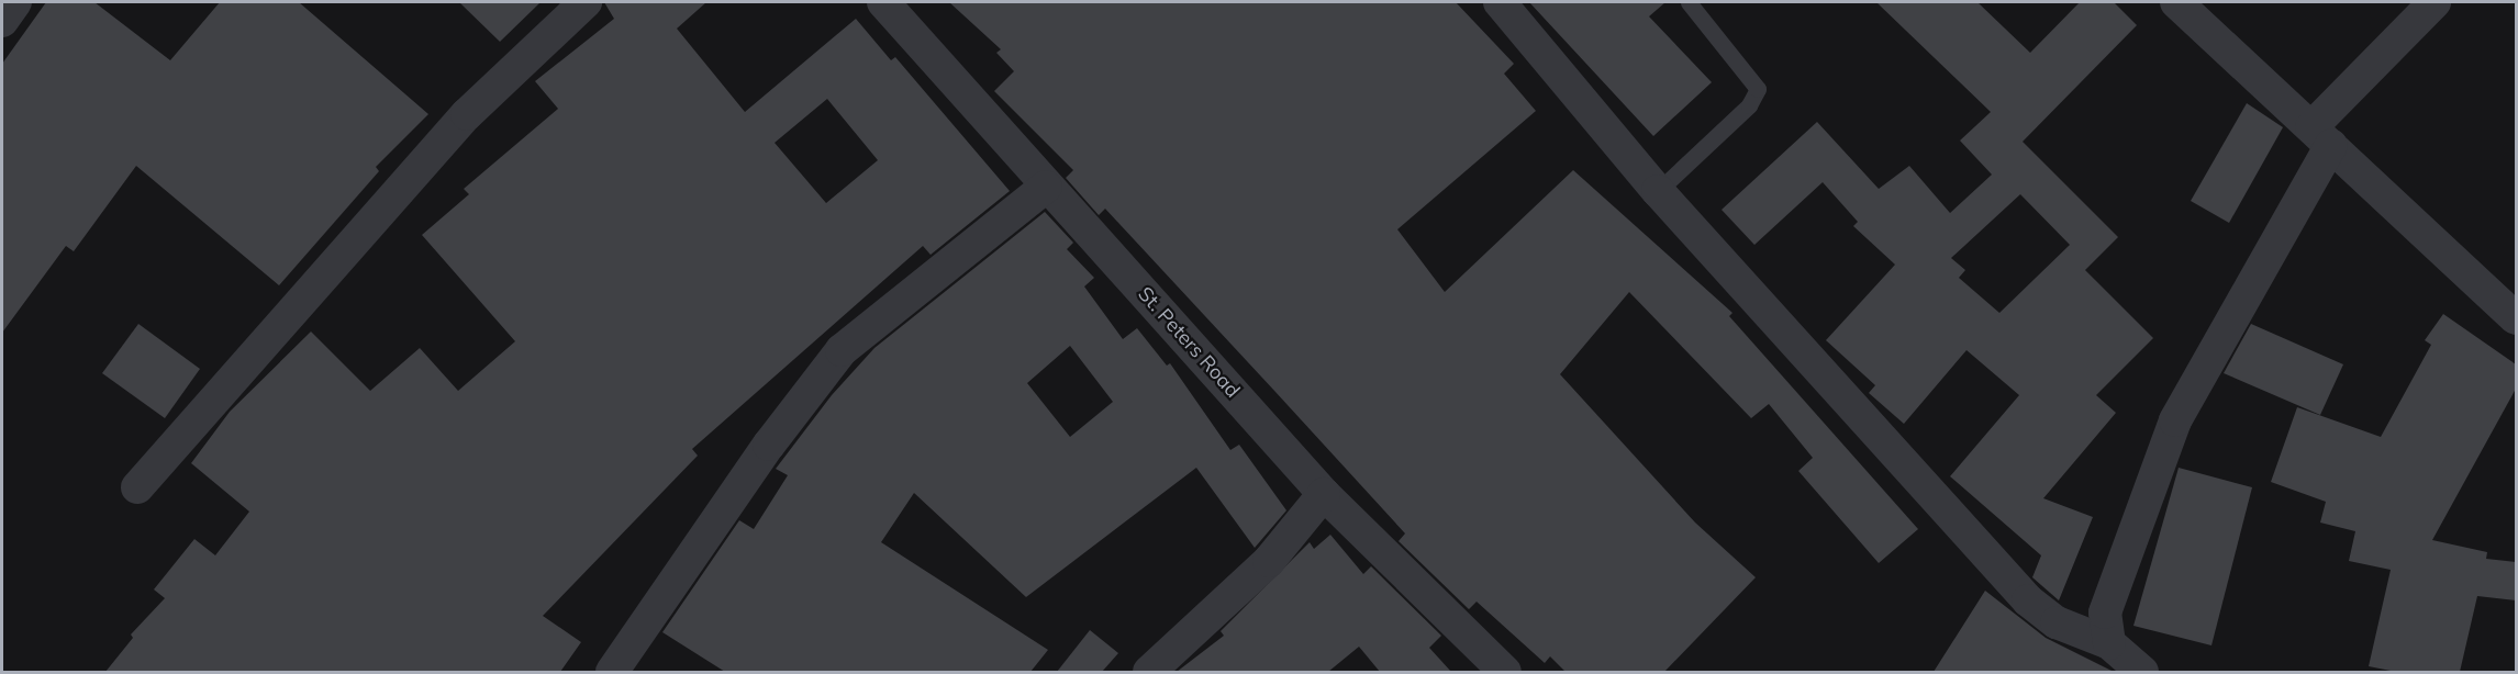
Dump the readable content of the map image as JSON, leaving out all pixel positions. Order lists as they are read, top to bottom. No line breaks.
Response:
{"streets":{"street":["St. Peters Road"]}}
